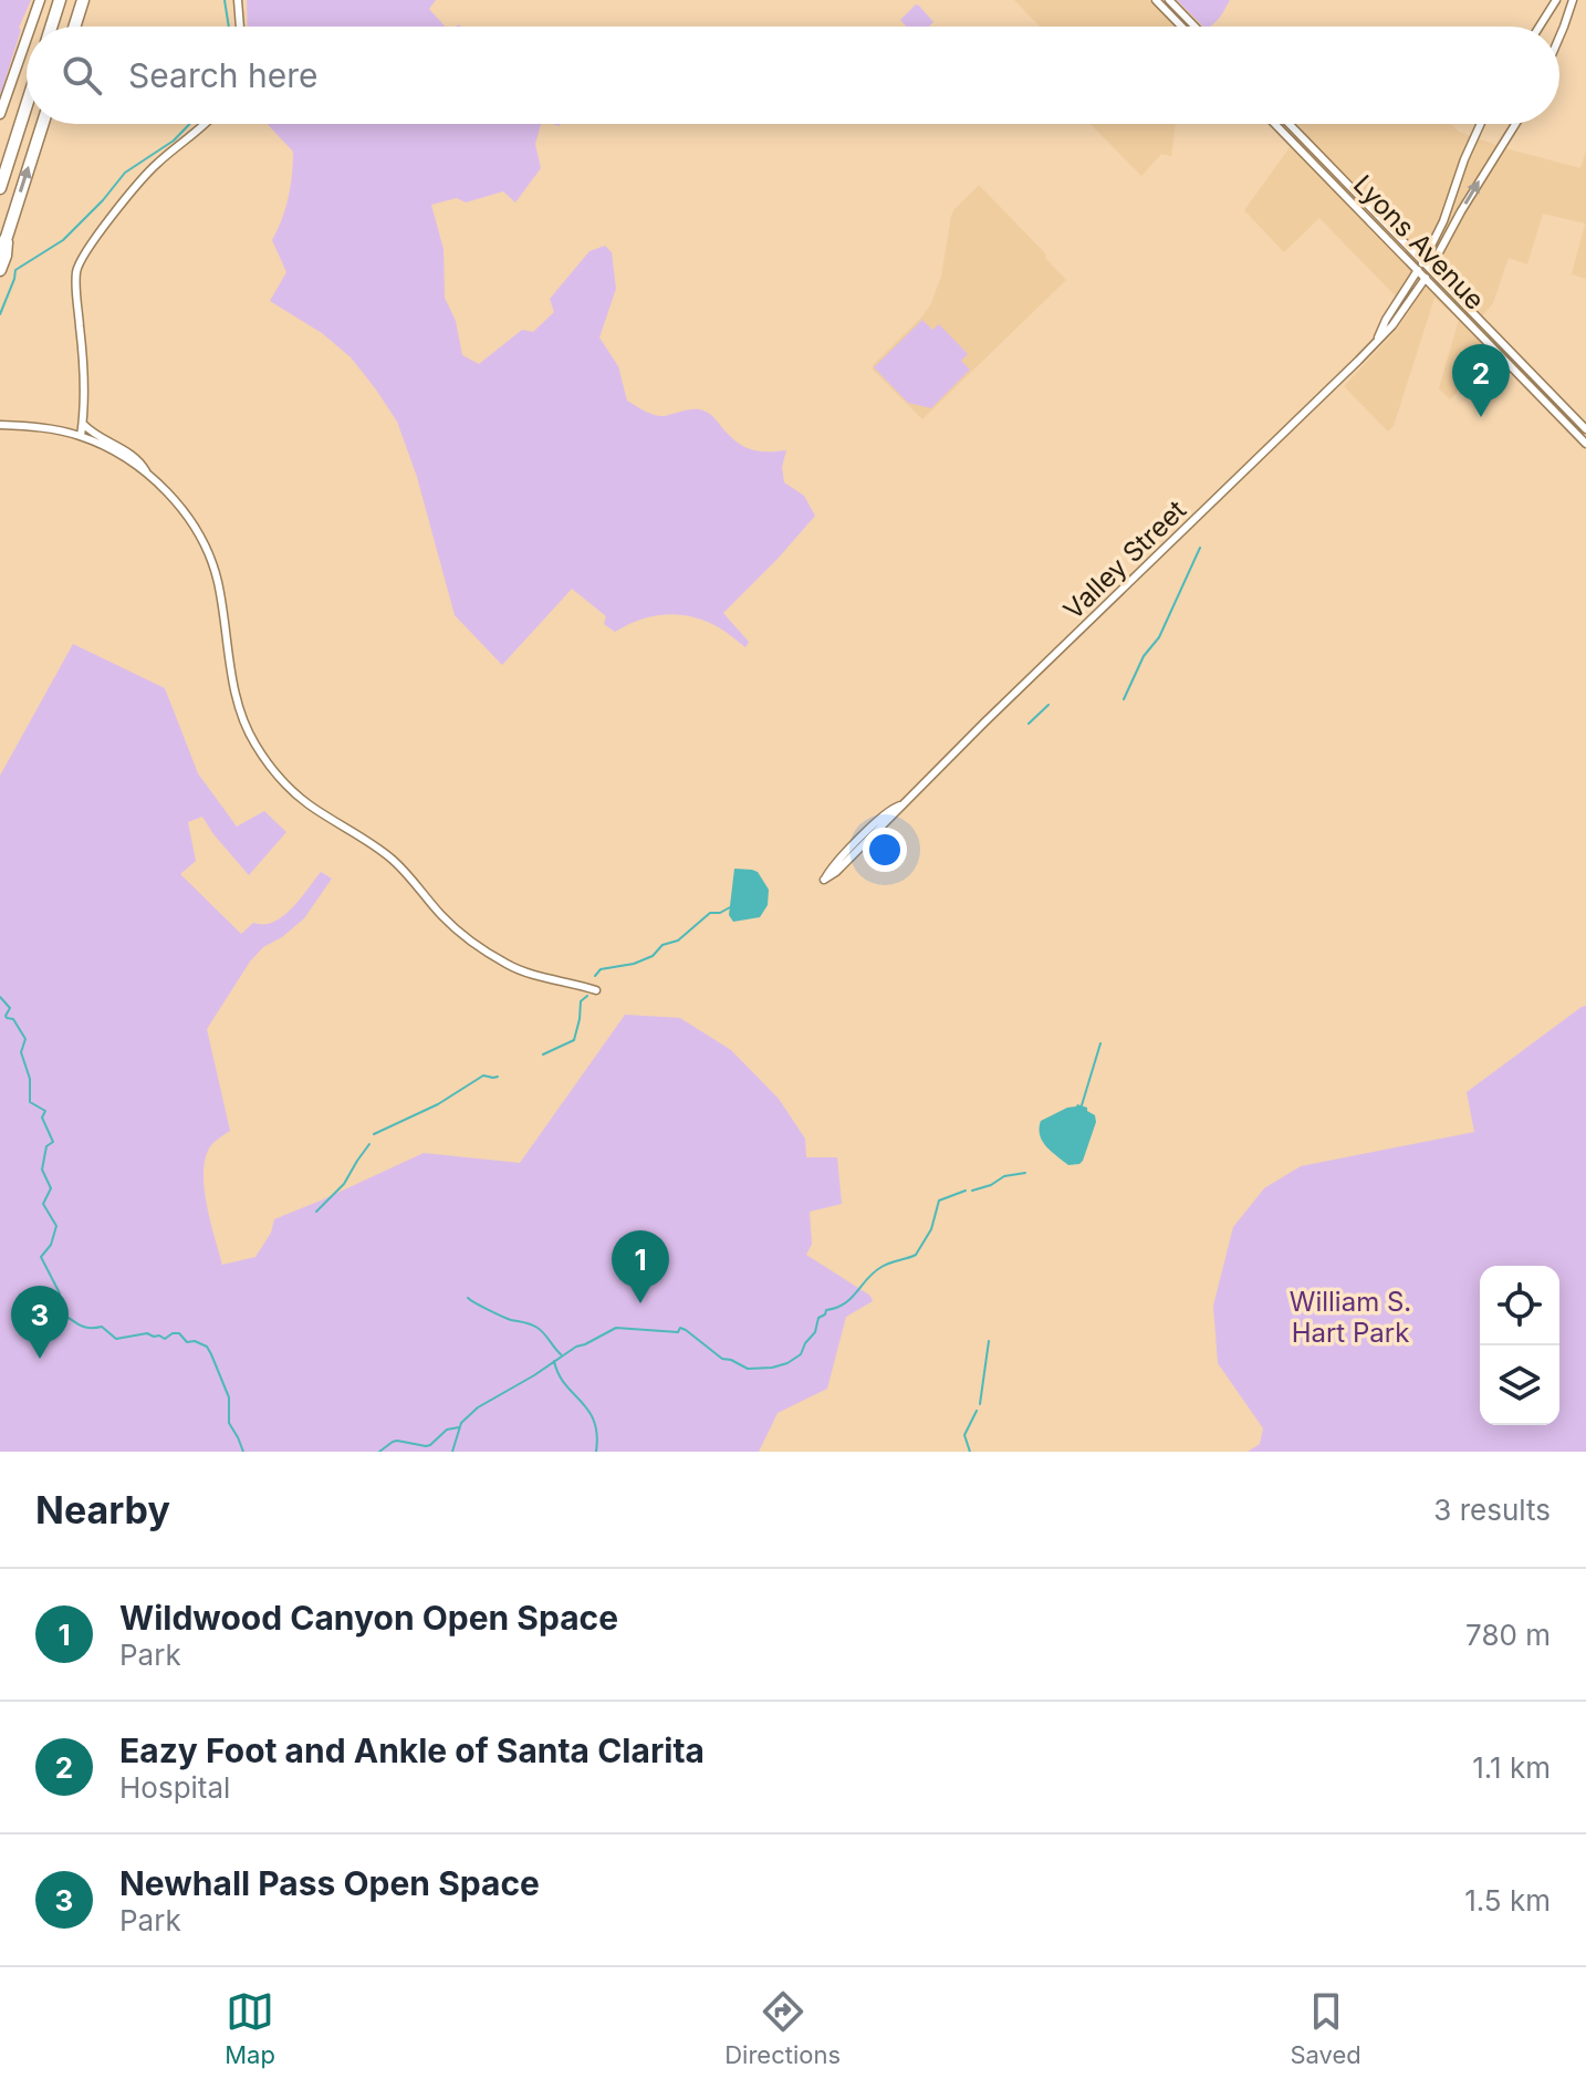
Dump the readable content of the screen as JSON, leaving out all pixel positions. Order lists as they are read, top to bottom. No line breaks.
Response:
{"streets":{"street":["Lyons Avenue","Valley Street"]},"crossings":[["Lyons Avenue","Valley Street"]],"parks":["William S. Hart Park"],"page":{"search":"Search here","pins":["2","1","3"],"heading":["Nearby","3 results"],"list":[{"mark":"1","name":"Wildwood Canyon Open Space","note":"Park","value":"780 m"},{"mark":"2","name":"Eazy Foot and Ankle of Santa Clarita","note":"Hospital","value":"1.1 km"},{"mark":"3","name":"Newhall Pass Open Space","note":"Park","value":"1.5 km"}],"nav":["Map","Directions","Saved"]}}
